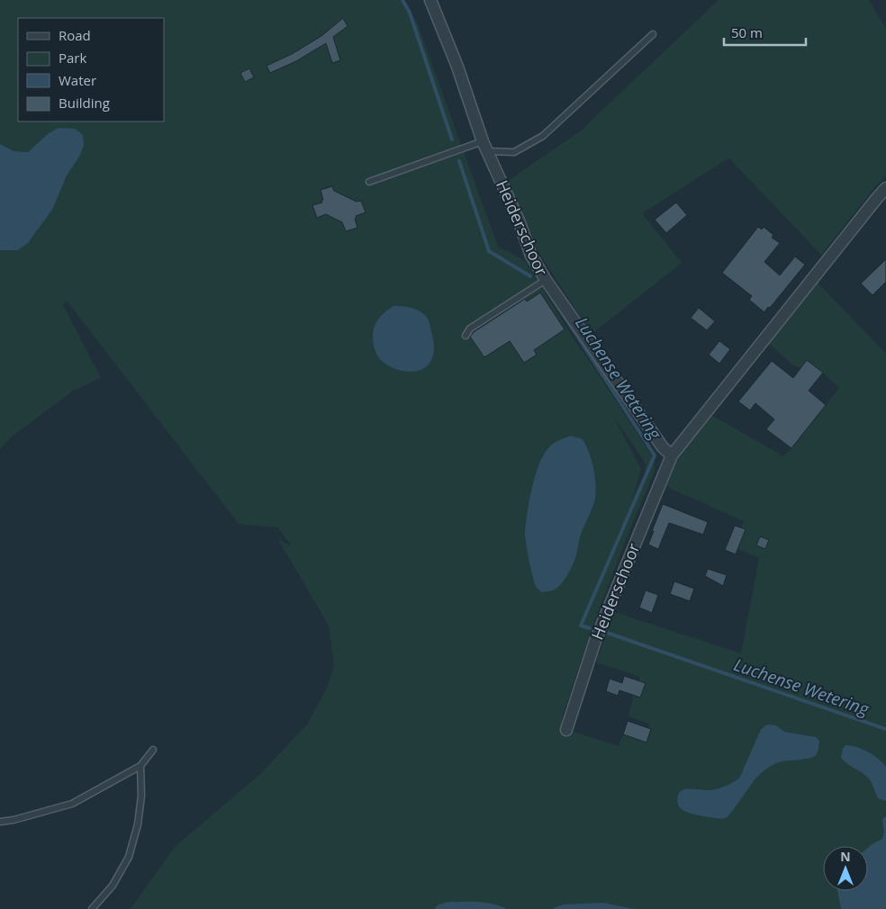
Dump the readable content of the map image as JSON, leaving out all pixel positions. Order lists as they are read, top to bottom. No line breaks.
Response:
{"streets":{"street":["Heiderschoor"]},"water":["Luchense Wetering"],"legend":["Road","Park","Water","Building"],"scale_bar":"50 m","north":"top"}
